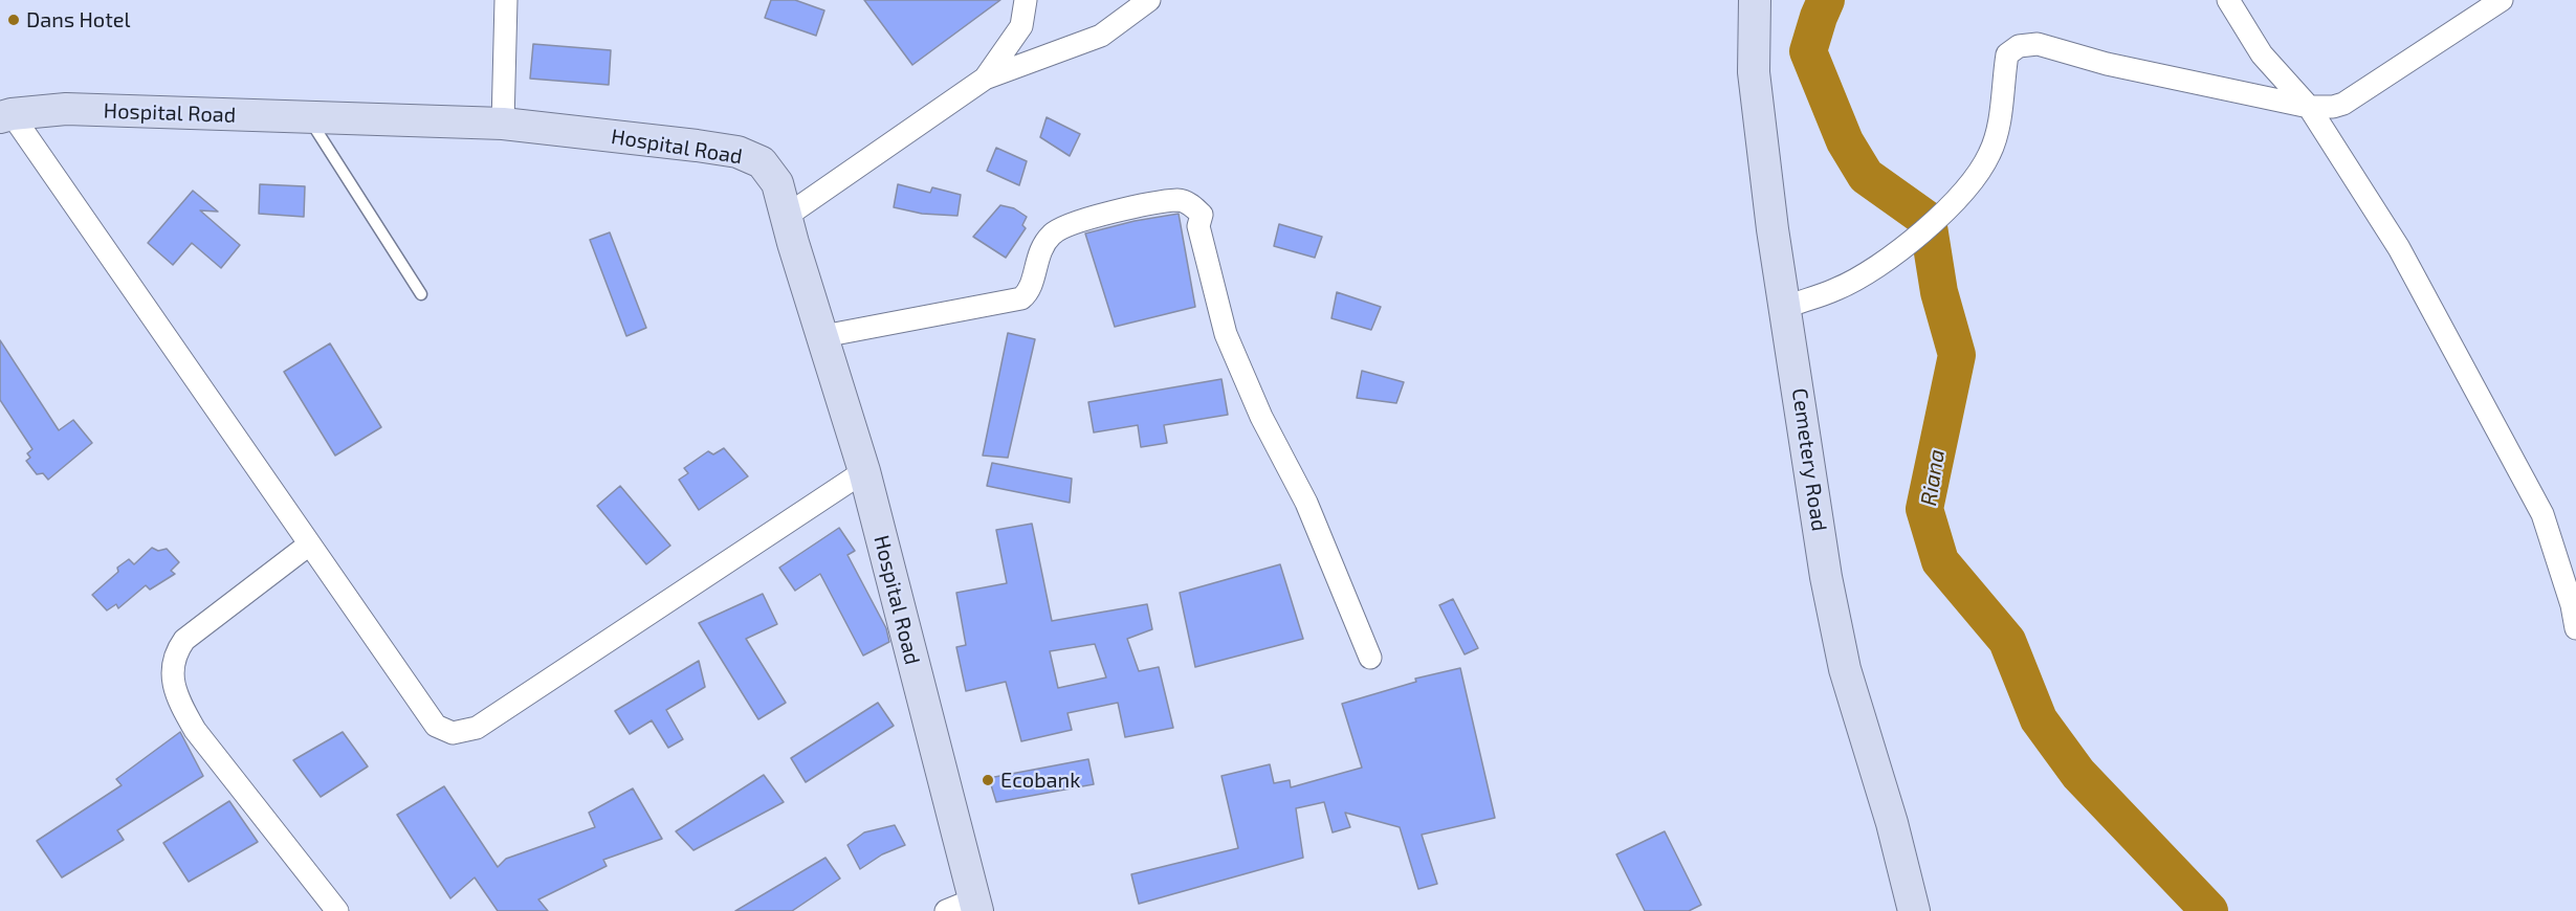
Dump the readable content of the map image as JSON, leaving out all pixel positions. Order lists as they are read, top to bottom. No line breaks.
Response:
{"streets":{"street":["Hospital Road","Cemetery Road"]},"water":["Riana"],"places":["Dans Hotel","Ecobank"]}
